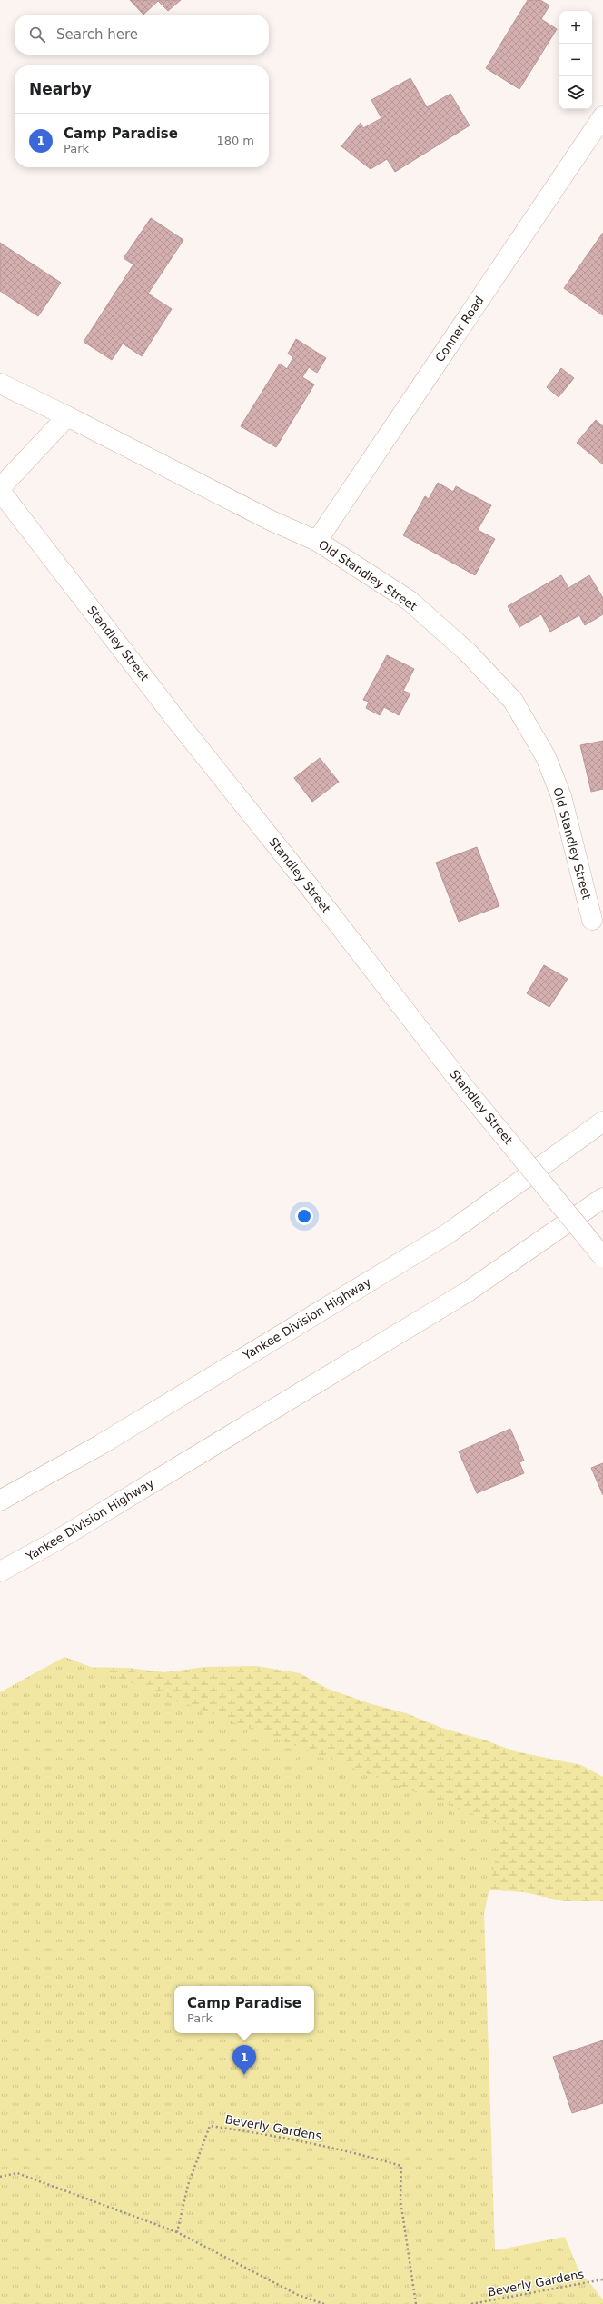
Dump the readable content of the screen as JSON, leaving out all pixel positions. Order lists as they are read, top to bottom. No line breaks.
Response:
{"streets":{"main road":["Conner Road","Old Standley Street","Standley Street","Yankee Division Highway"],"path":["Beverly Gardens"]},"crossings":[["Conner Road","Old Standley Street"]],"page":{"map_buttons":["+","−"],"search":"Search here","heading":"Nearby","list":[{"mark":"1","name":"Camp Paradise","note":"Park","value":"180 m"}],"popup":["Camp Paradise","Park"],"pins":"1"}}
